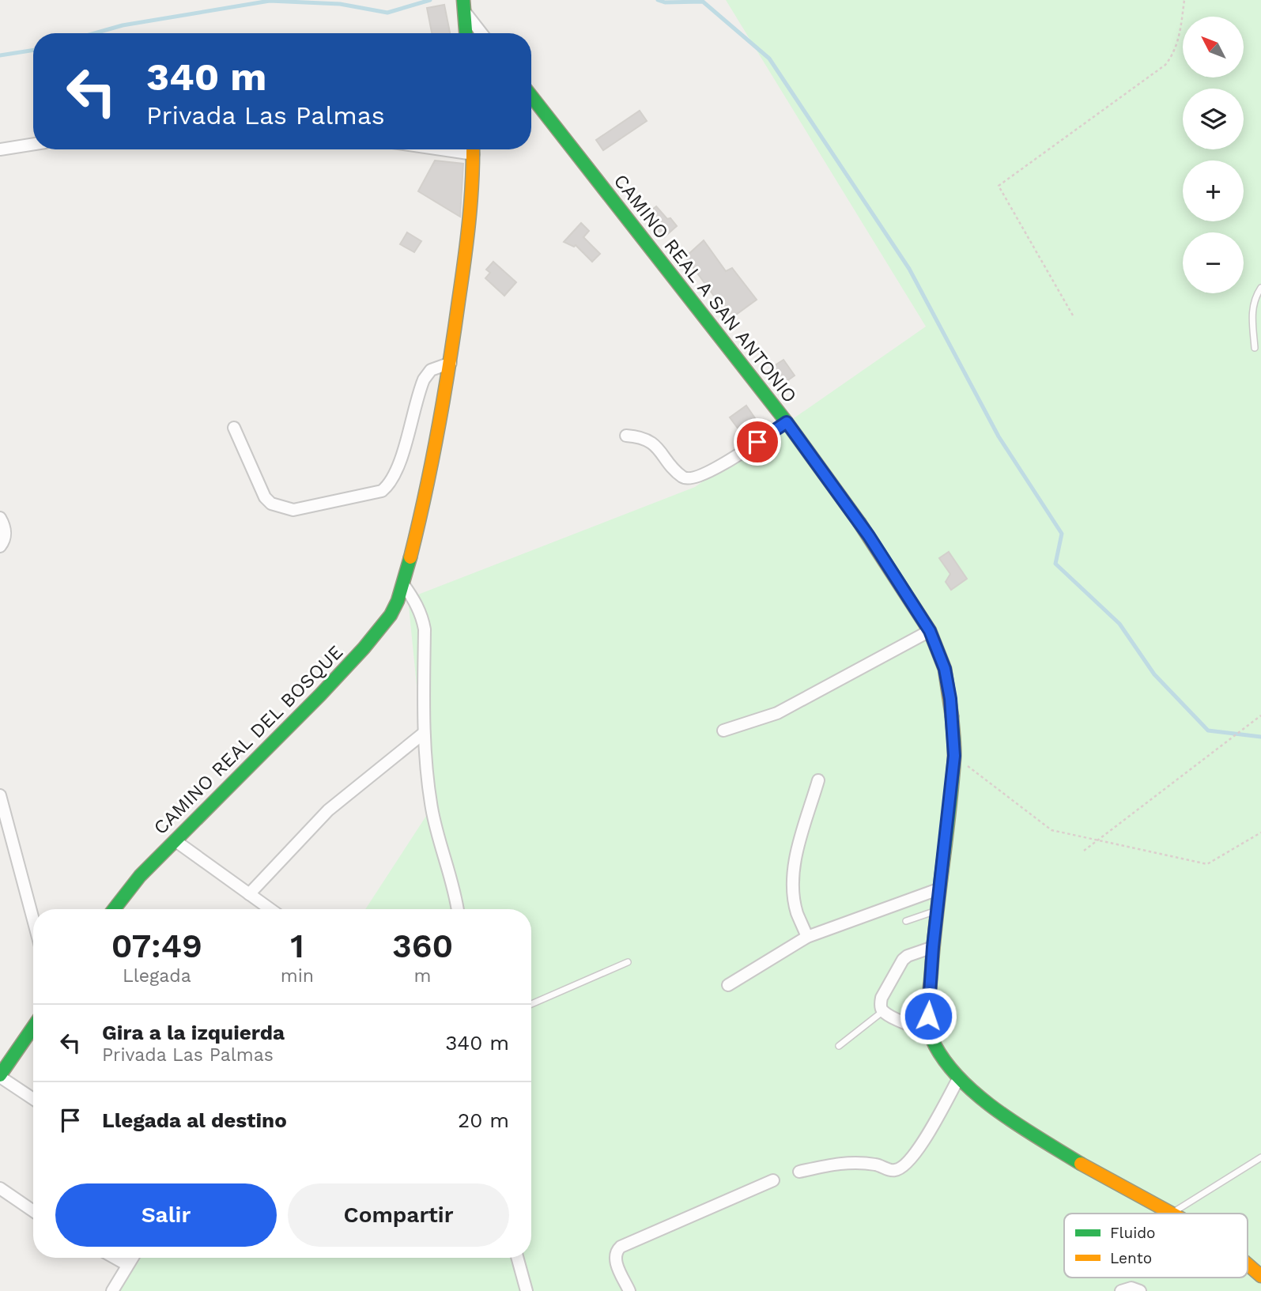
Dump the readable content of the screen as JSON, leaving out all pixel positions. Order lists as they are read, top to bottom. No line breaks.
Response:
{"streets":{"street":["CAMINO REAL A SAN ANTONIO","CAMINO REAL DEL BOSQUE"]},"legend":["Fluido","Lento"],"north":"top left","page":{"map_buttons":["+","−"],"turn":["340 m","Privada Las Palmas"],"eta":["07:49","Llegada","1","min","360","m"],"list":[{"name":"Gira a la izquierda","note":"Privada Las Palmas","value":"340 m"},{"name":"Llegada al destino","value":"20 m"}],"buttons":["Salir","Compartir"]}}
